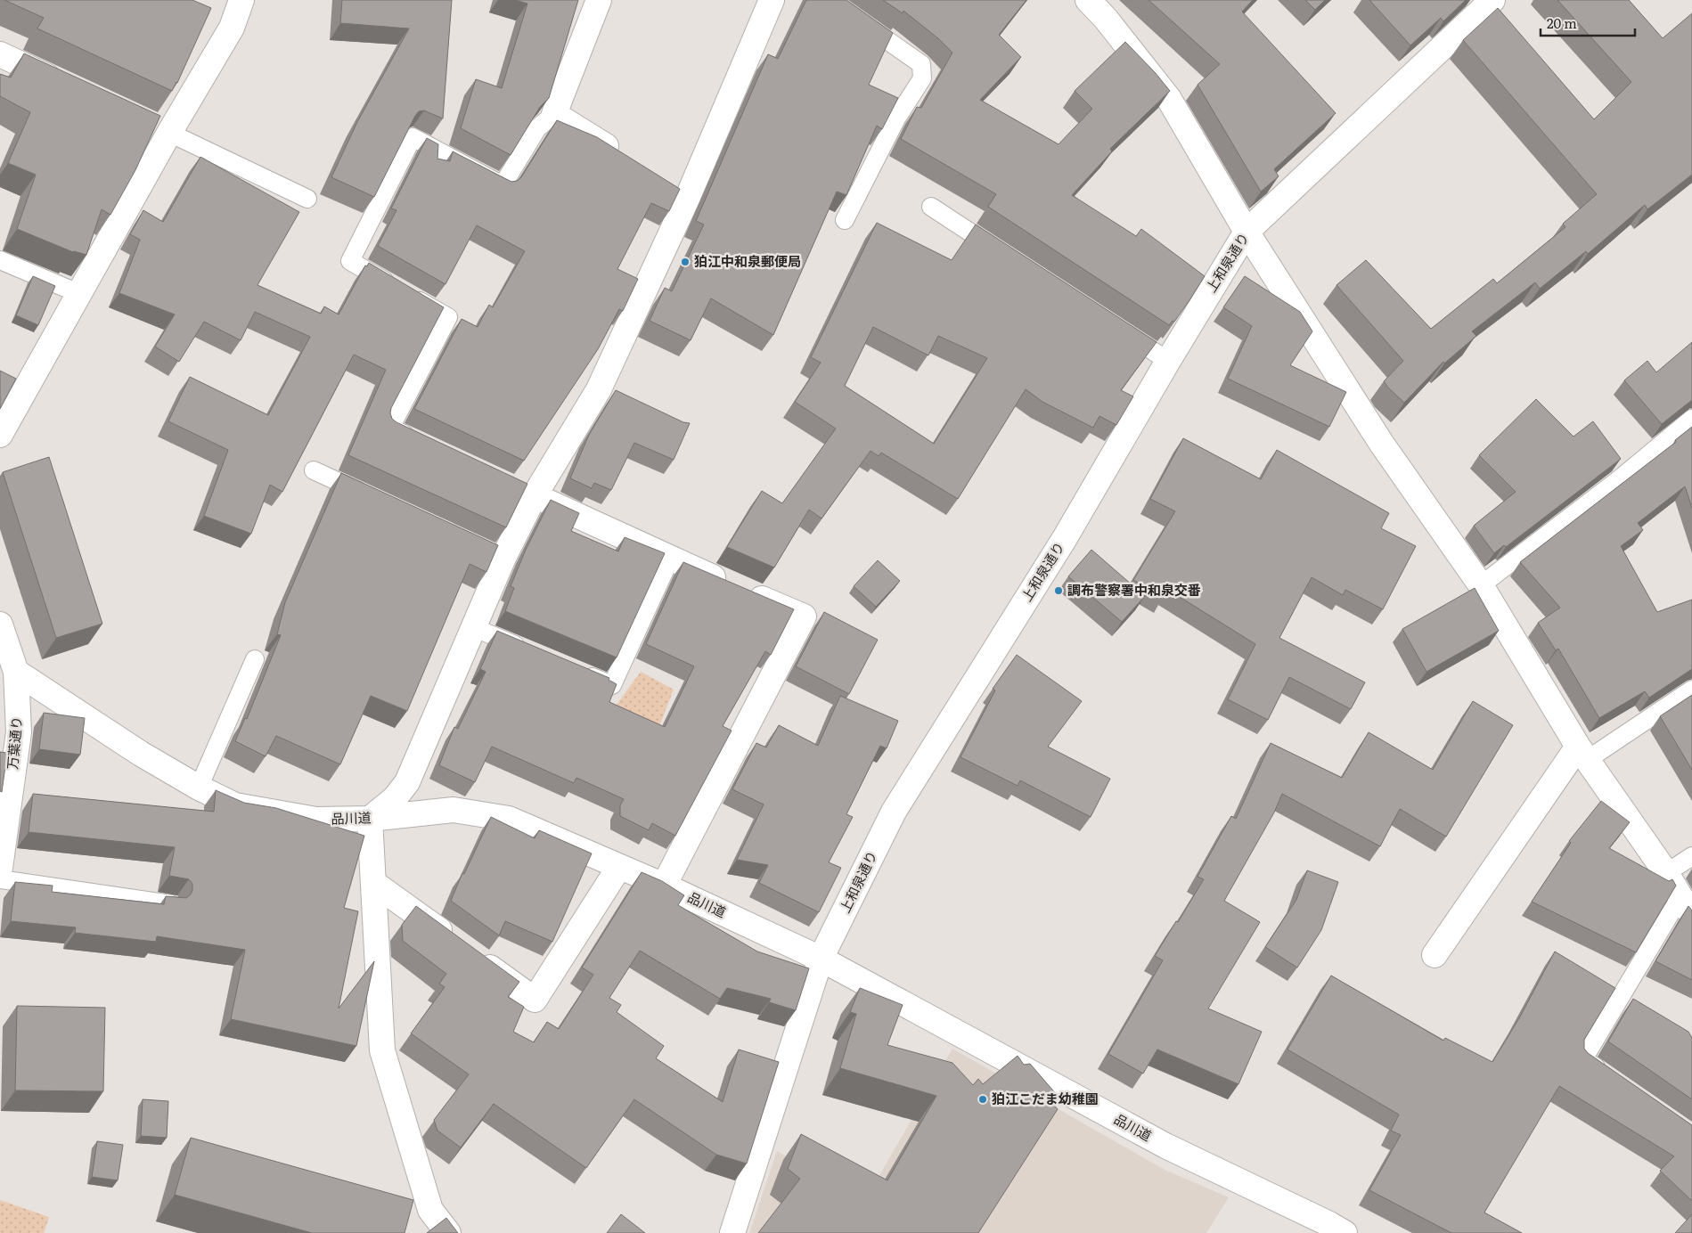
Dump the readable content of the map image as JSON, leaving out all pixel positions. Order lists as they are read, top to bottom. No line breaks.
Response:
{"streets":{"street":["上和泉通り","万葉通り","品川道"]},"crossings":[["上和泉通り","品川道"],["万葉通り","品川道"]],"places":["狛江中和泉郵便局","調布警察署中和泉交番","狛江こだま幼稚園"],"scale_bar":"20 m"}
